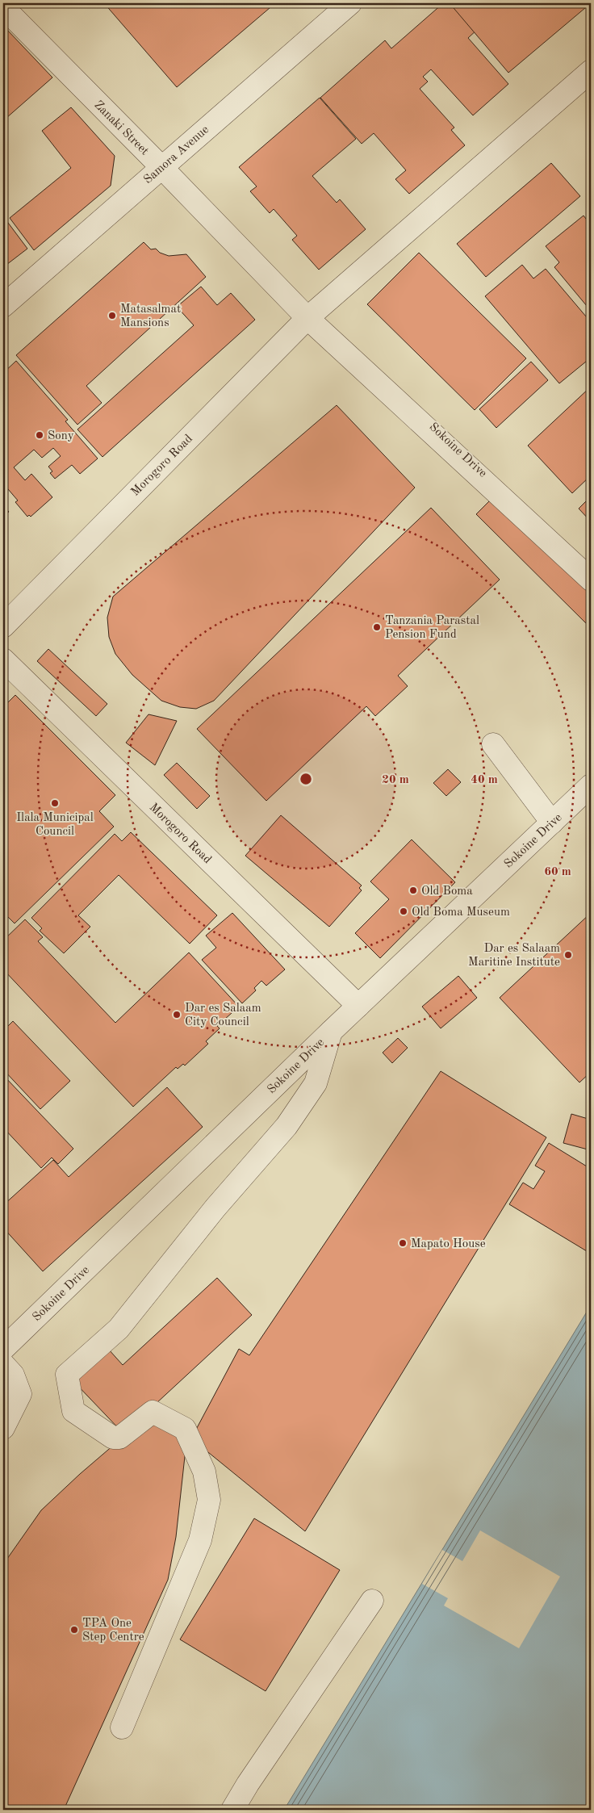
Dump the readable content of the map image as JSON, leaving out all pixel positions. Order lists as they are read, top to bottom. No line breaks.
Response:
{"streets":{"street":["Zanaki Street","Samora Avenue","Sokoine Drive","Morogoro Road"]},"crossings":[["Zanaki Street","Samora Avenue"],["Zanaki Street","Sokoine Drive"],["Zanaki Street","Morogoro Road"],["Sokoine Drive","Morogoro Road"]],"places":["Matasalmat Mansions","Sony","Tanzania Parastal Pension Fund","Ilala Municipal Council","Old Boma","Old Boma Museum","Dar es Salaam Maritine Institute","Dar es Salaam City Council","Mapato House","TPA One Step Centre"],"rings":["20 m","40 m","60 m"]}
